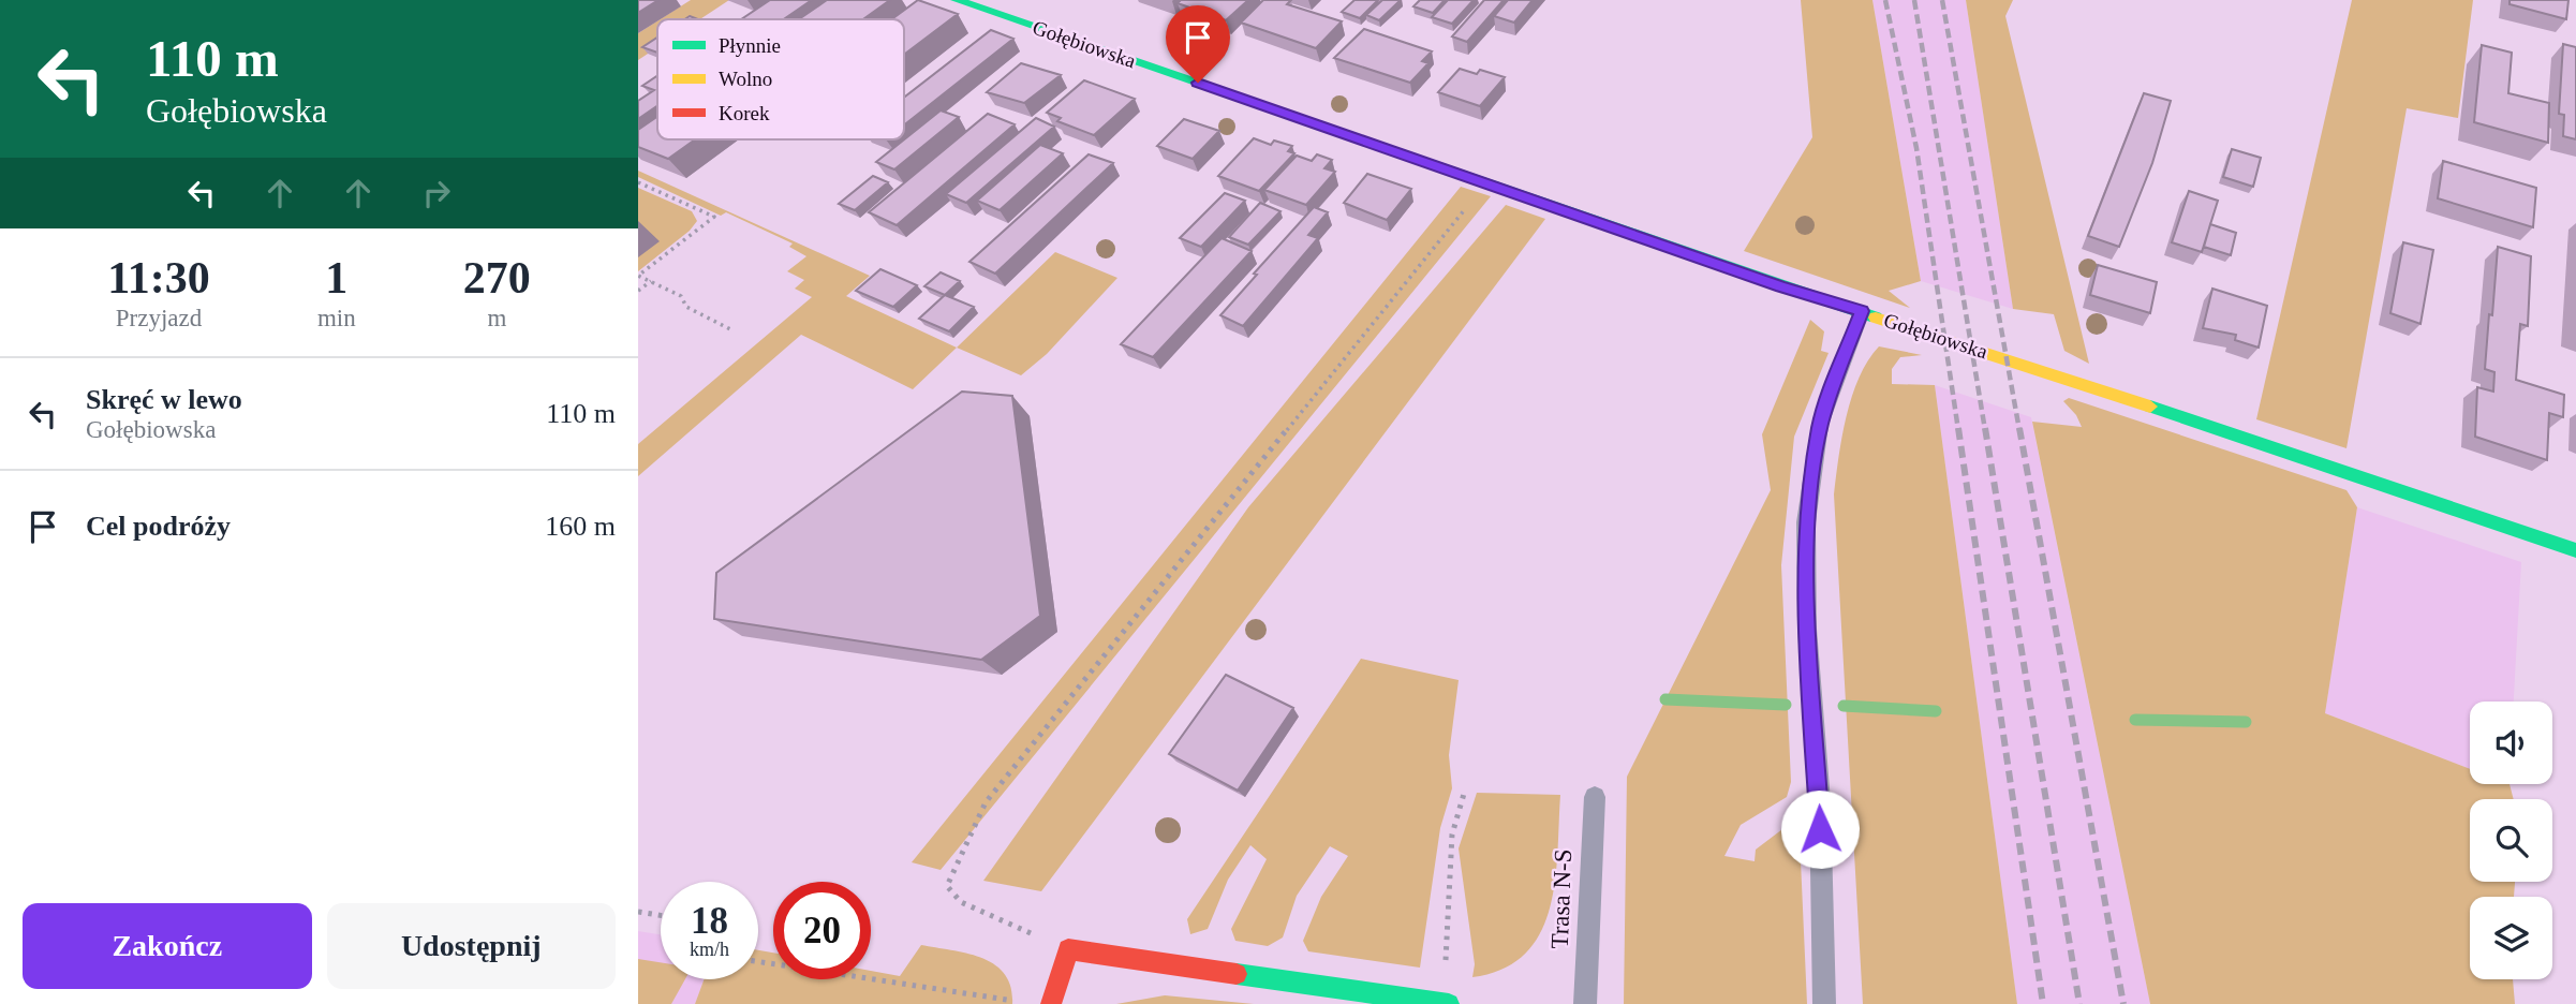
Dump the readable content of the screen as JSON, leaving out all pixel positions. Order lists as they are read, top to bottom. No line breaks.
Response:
{"streets":{"street":["Gołębiowska"],"lane":["Trasa N-S"]},"legend":["Płynnie","Wolno","Korek"],"page":{"turn":["110 m","Gołębiowska"],"eta":["11:30","Przyjazd","1","min","270","m"],"list":[{"name":"Skręć w lewo","note":"Gołębiowska","value":"110 m"},{"name":"Cel podróży","value":"160 m"}],"speed":"18 km/h","limit":"20","buttons":["Zakończ","Udostępnij"]}}
